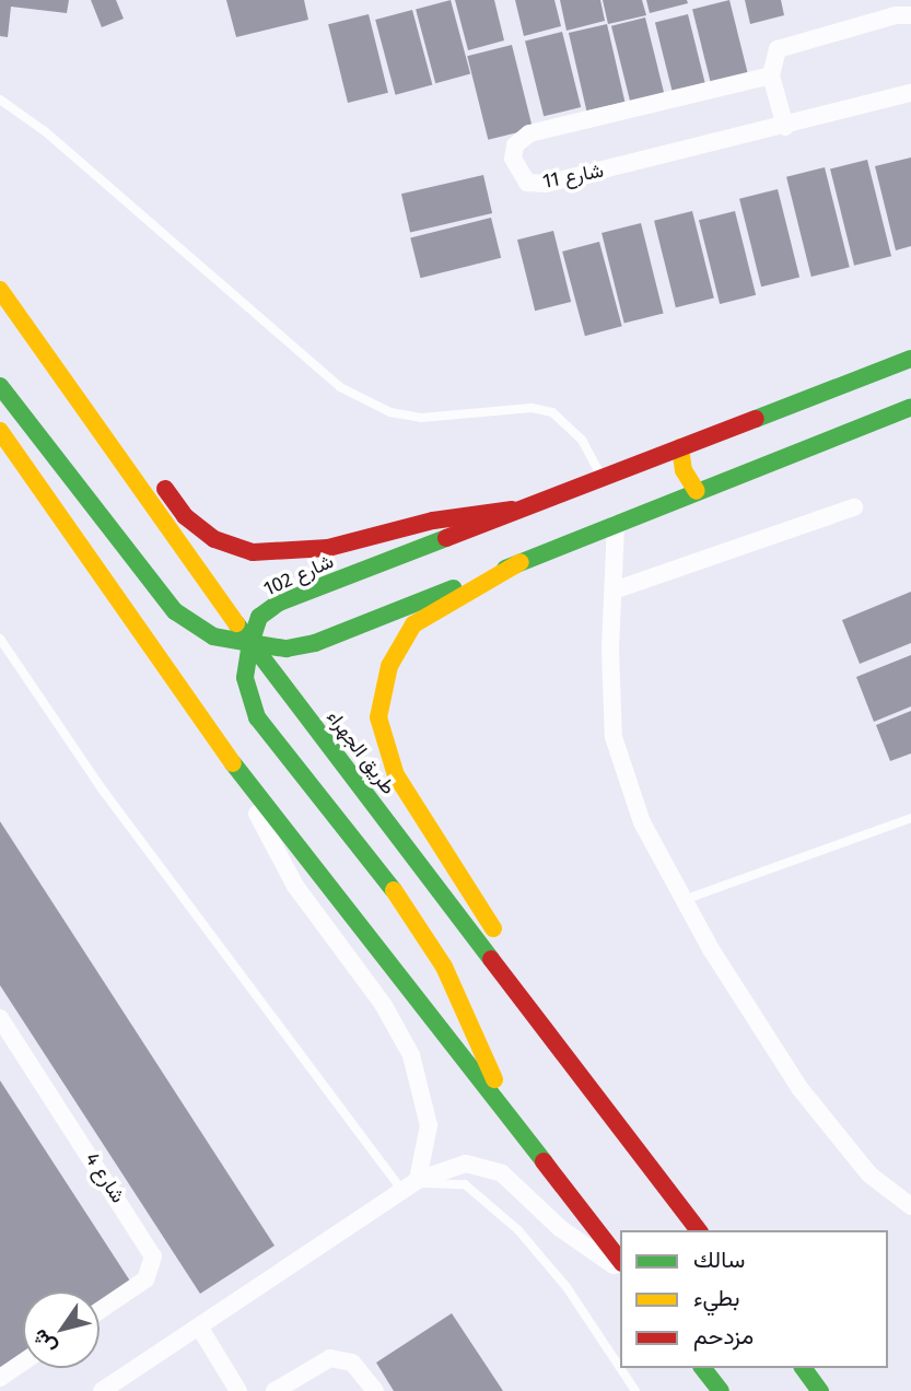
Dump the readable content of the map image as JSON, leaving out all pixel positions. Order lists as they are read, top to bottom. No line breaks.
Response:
{"streets":{"main road":["شارع 102","طريق الجهراء"],"street":["شارع 11","شارع 4"]},"crossings":[["شارع 102","طريق الجهراء"]],"legend":["سالك","بطيء","مزدحم"],"north":"bottom left"}
